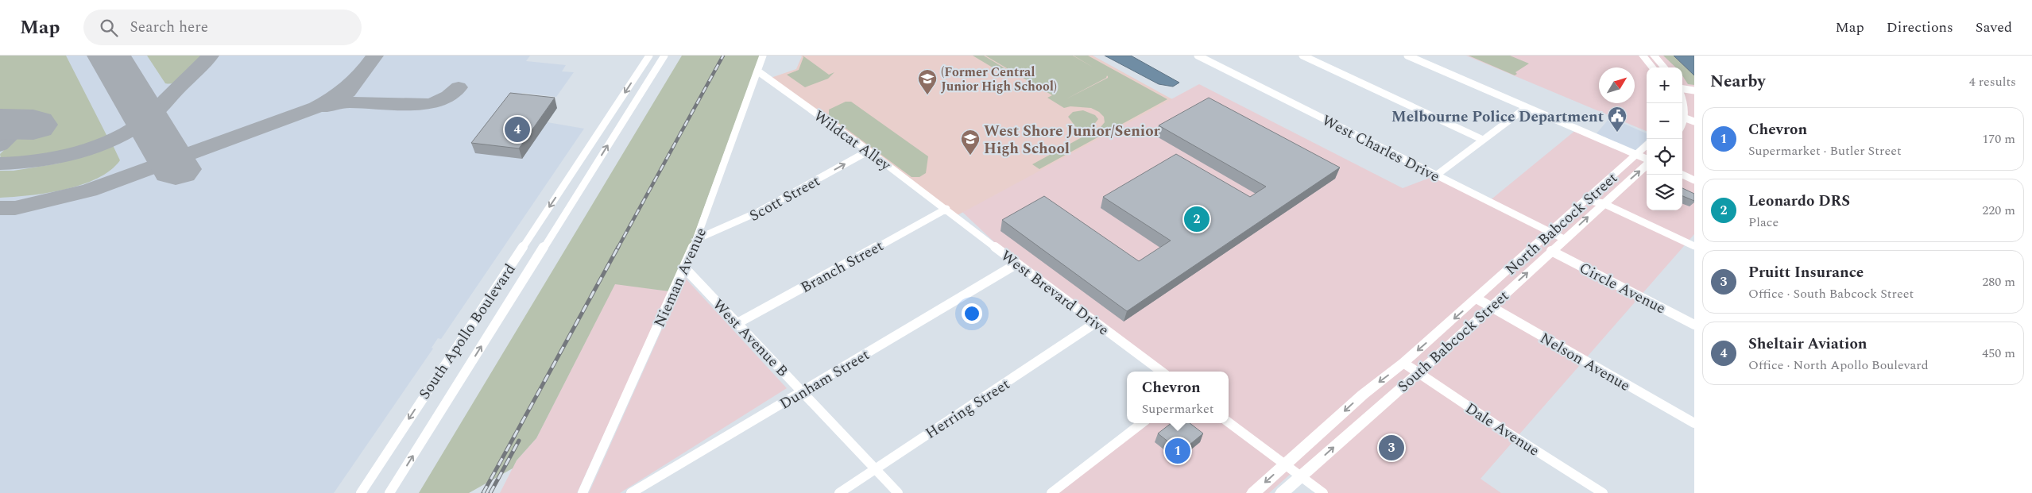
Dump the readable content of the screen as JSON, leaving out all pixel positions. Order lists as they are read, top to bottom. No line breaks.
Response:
{"streets":{"main road":["North Babcock Street","South Babcock Street"],"street":["Wildcat Alley","West Charles Drive","Scott Street","Branch Street","Nieman Avenue","Circle Avenue","West Brevard Drive","South Apollo Boulevard","West Avenue B","Nelson Avenue","Dunham Street","Herring Street","Dale Avenue"]},"crossings":[["Wildcat Alley","Scott Street"],["Wildcat Alley","Branch Street"],["Wildcat Alley","Nieman Avenue"],["Wildcat Alley","West Brevard Drive"],["West Charles Drive","North Babcock Street"],["West Charles Drive","South Babcock Street"],["Scott Street","Nieman Avenue"],["North Babcock Street","South Babcock Street"],["North Babcock Street","Nelson Avenue"],["North Babcock Street","Dale Avenue"],["Branch Street","West Brevard Drive"],["Branch Street","West Avenue B"],["Nieman Avenue","West Avenue B"],["Circle Avenue","South Babcock Street"],["West Brevard Drive","Dunham Street"],["West Brevard Drive","Herring Street"],["West Avenue B","Dunham Street"],["West Avenue B","Herring Street"],["South Babcock Street","Nelson Avenue"],["South Babcock Street","Dale Avenue"]],"one_way":["Scott Street","South Babcock Street"],"places":{"school or university":["(Former Central Junior High School)","West Shore Junior/Senior High School"],"public building":["Melbourne Police Department"]},"north":"top right","page":{"header":"Map","search":"Search here","nav":["Map","Directions","Saved"],"heading":["Nearby","4 results"],"map_buttons":["+","−"],"list":[{"mark":"1","name":"Chevron","note":"Supermarket · Butler Street","value":"170 m"},{"mark":"2","name":"Leonardo DRS","note":"Place","value":"220 m"},{"mark":"3","name":"Pruitt Insurance","note":"Office · South Babcock Street","value":"280 m"},{"mark":"4","name":"Sheltair Aviation","note":"Office · North Apollo Boulevard","value":"450 m"}],"pins":["4","2","3","1"],"popup":["Chevron","Supermarket"]}}
